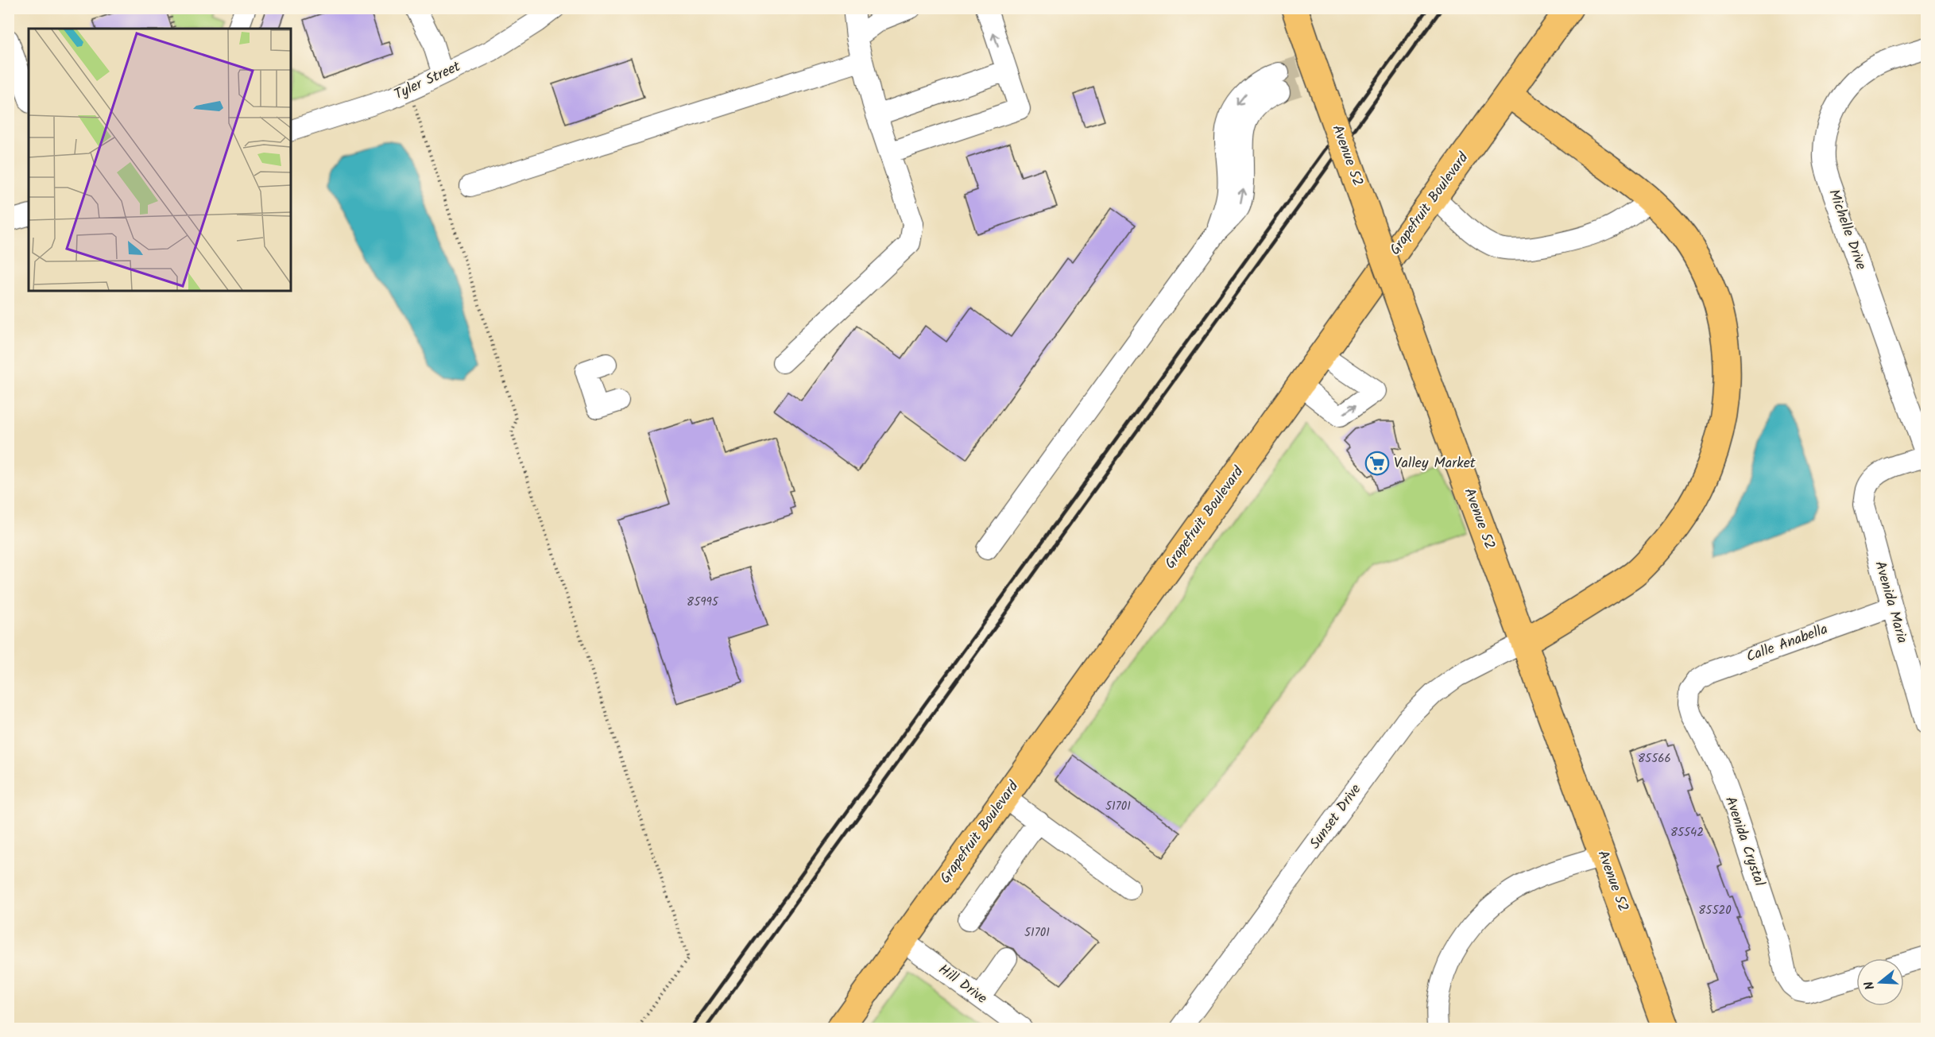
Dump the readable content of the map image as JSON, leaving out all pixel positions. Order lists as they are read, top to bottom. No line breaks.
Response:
{"streets":{"main road":["Avenue 52","Grapefruit Boulevard"],"street":["Tyler Street","Michelle Drive","Avenida Maria","Calle Anabella","Sunset Drive","Avenida Crystal","Hill Drive"]},"crossings":[["Avenue 52","Sunset Drive"],["Grapefruit Boulevard","Hill Drive"],["Michelle Drive","Avenida Maria"],["Avenida Maria","Calle Anabella"],["Calle Anabella","Avenida Crystal"]],"places":{"supermarket":["Valley Market"]},"house_numbers":["85995","85566","51701","85542","85520","51701"],"north":"left"}
